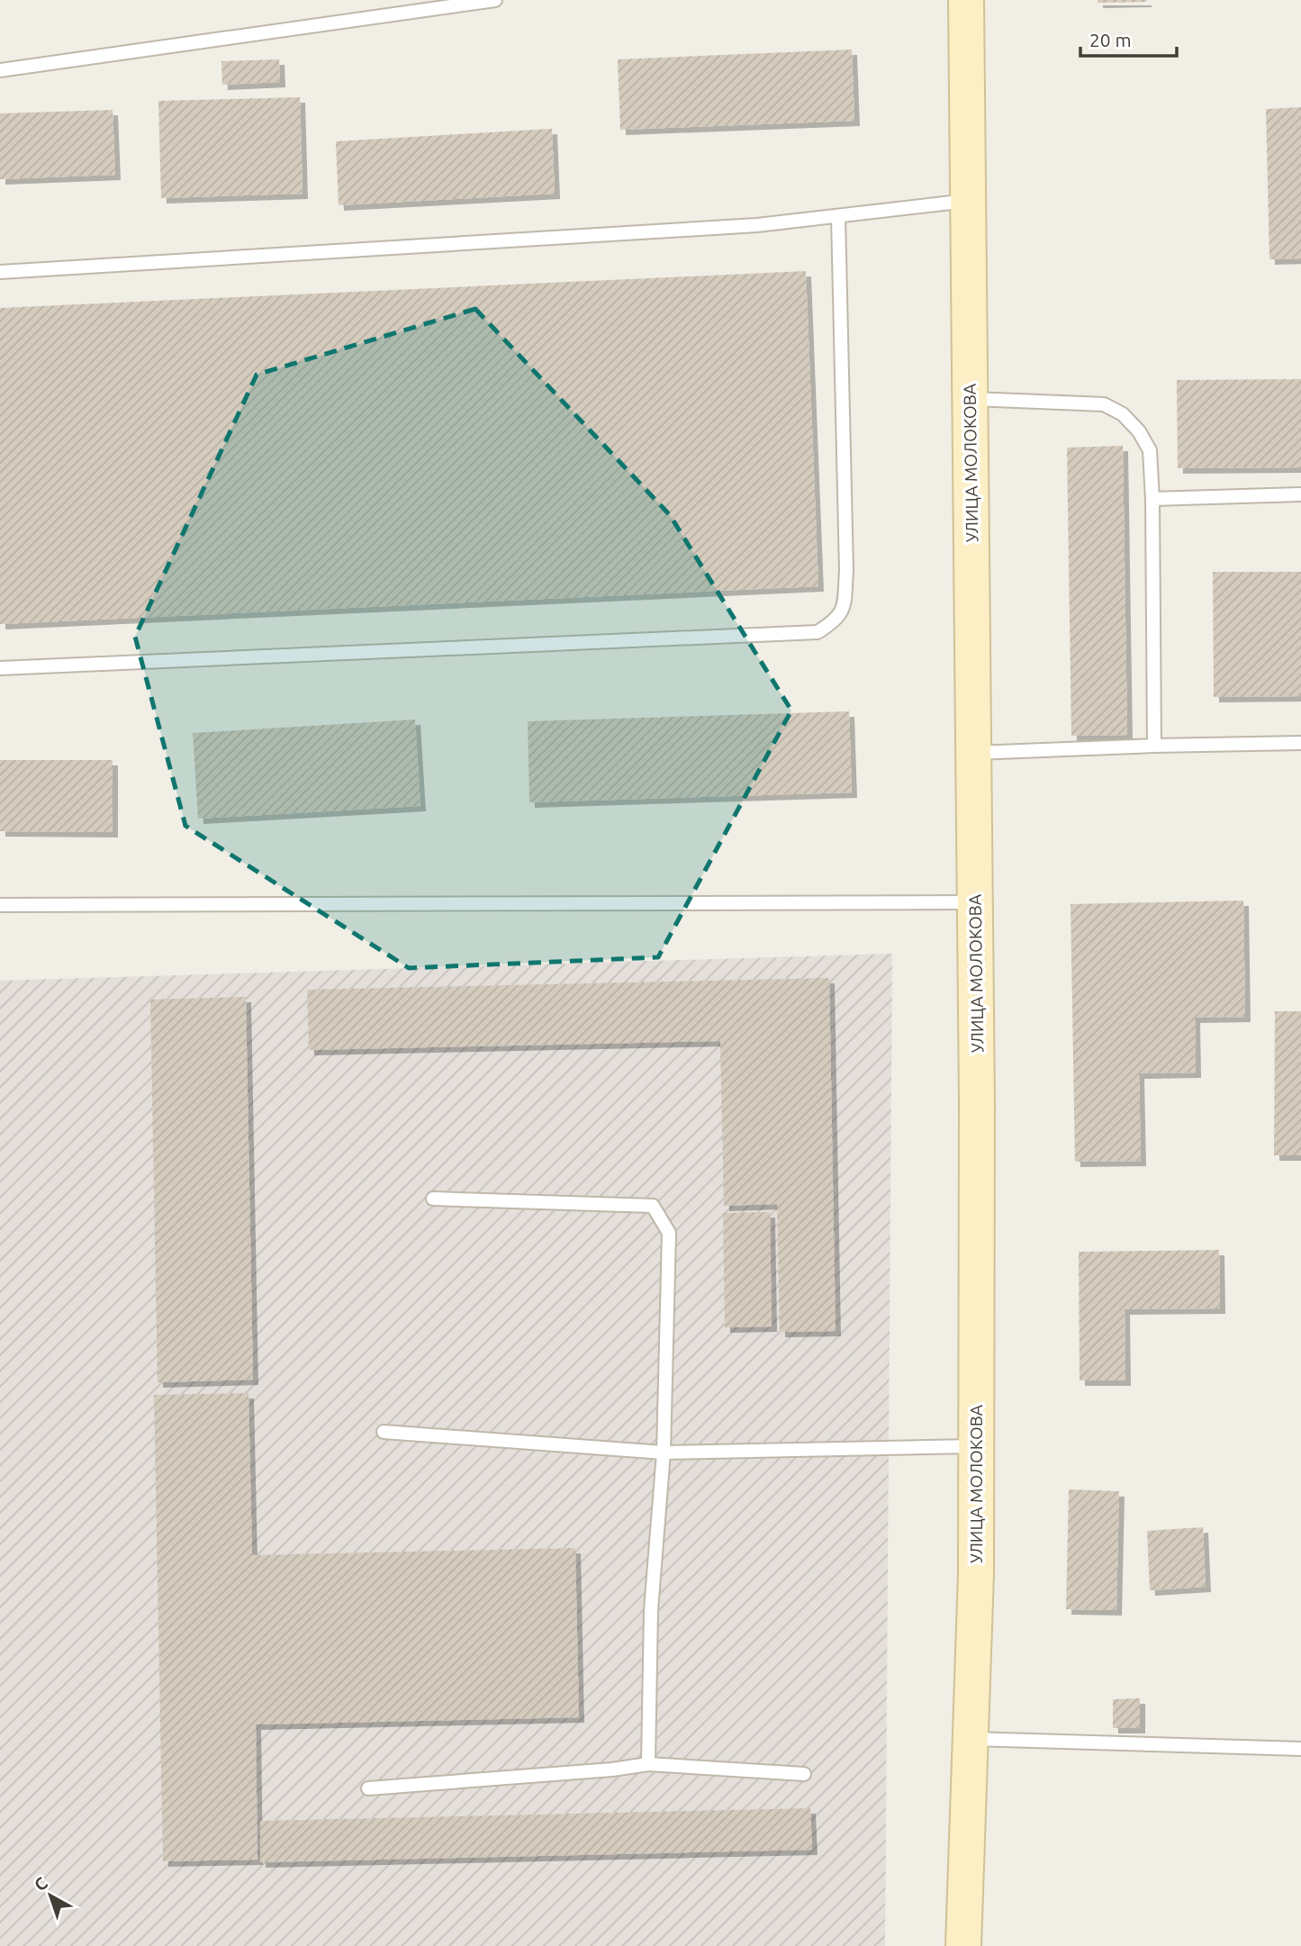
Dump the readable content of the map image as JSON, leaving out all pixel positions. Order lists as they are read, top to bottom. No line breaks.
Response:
{"streets":{"street":["УЛИЦА МОЛОКОВА"]},"scale_bar":"20 m","north":"top left"}
